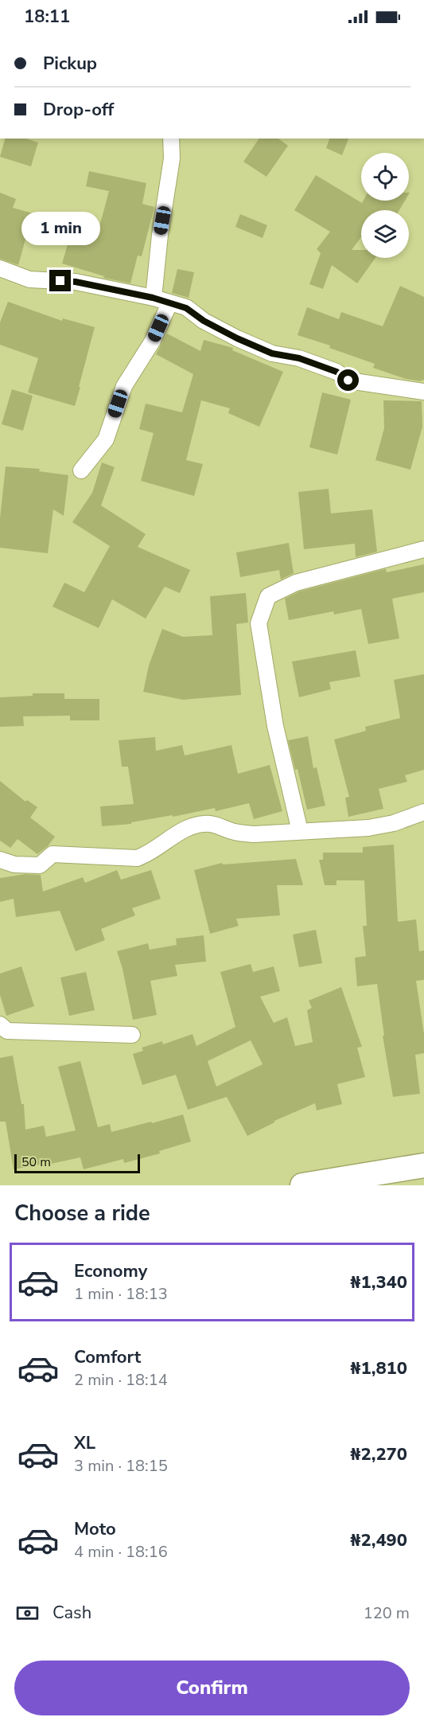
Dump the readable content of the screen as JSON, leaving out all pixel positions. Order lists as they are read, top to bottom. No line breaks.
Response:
{"scale_bar":"50 m","page":{"status":"18:11","banner":["Pickup","Drop-off"],"bubble":"1 min","scale":"50 m","heading":"Choose a ride","list":[{"name":"Economy","note":"1 min · 18:13","value":"₦1,340"},{"name":"Comfort","note":"2 min · 18:14","value":"₦1,810"},{"name":"XL","note":"3 min · 18:15","value":"₦2,270"},{"name":"Moto","note":"4 min · 18:16","value":"₦2,490"}],"pay":["Cash","120 m"],"buttons":"Confirm"}}
